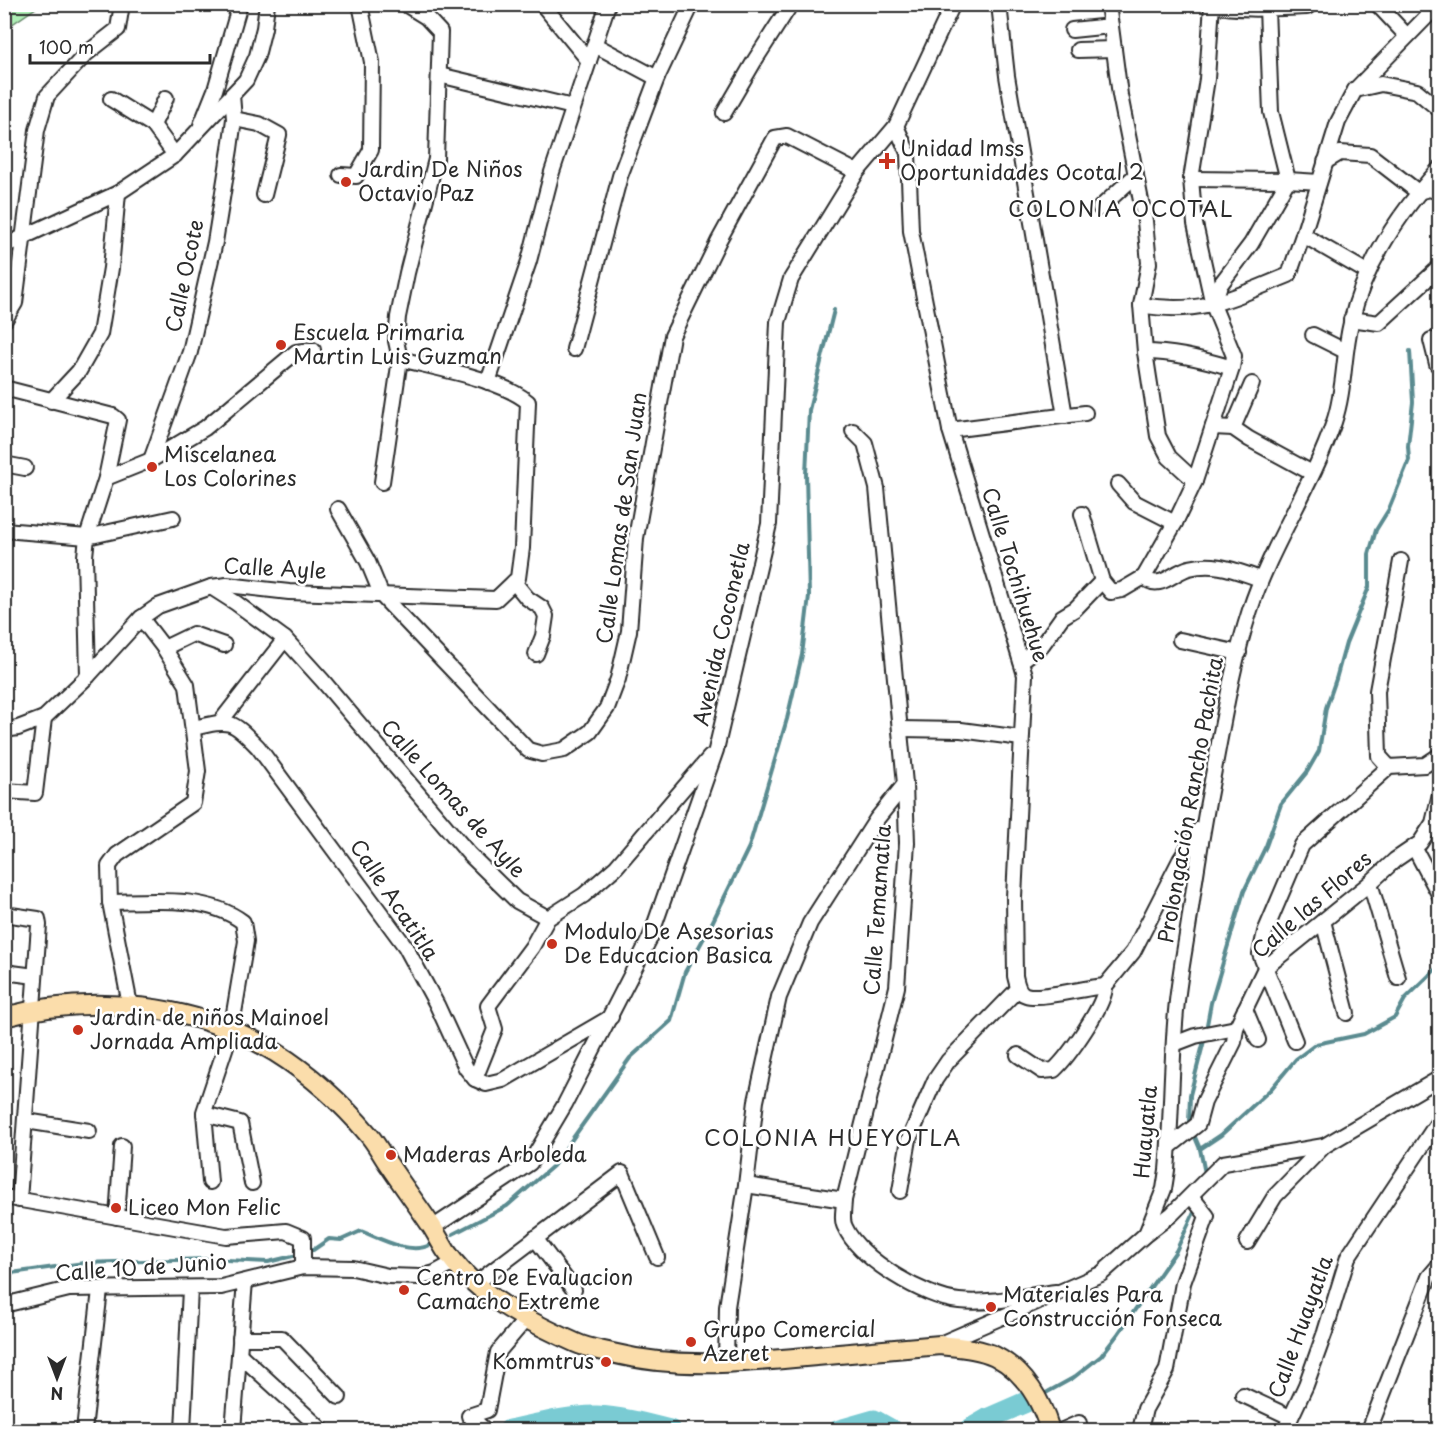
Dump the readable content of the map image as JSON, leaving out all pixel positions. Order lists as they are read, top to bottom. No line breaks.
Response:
{"streets":{"street":["Calle Ocote","Calle Lomas de San Juan","Calle Ayle","Calle Tochihuehue","Avenida Coconetla","Calle Lomas de Ayle","Prolongación Rancho Pachita","Calle Acatitla","Calle las Flores","Calle Temamatla","Huayatla","Calle 10 de Junio","Calle Huayatla"]},"crossings":[["Calle Lomas de San Juan","Calle Ayle"],["Calle Lomas de San Juan","Avenida Coconetla"],["Calle Ayle","Calle Lomas de Ayle"],["Calle Tochihuehue","Avenida Coconetla"],["Prolongación Rancho Pachita","Huayatla"],["Calle las Flores","Huayatla"]],"districts":["COLONIA OCOTAL","COLONIA HUEYOTLA"],"places":{"health":["Unidad Imss Oportunidades Ocotal 2"],"other":["Jardin De Niños Octavio Paz","Escuela Primaria Martin Luis Guzman","Miscelanea Los Colorines","Modulo De Asesorias De Educacion Basica","Jardin de niños Mainoel Jornada Ampliada","Maderas Arboleda","Liceo Mon Felic","Centro De Evaluacion Camacho Extreme","Materiales Para Construcción Fonseca","Grupo Comercial Azeret","Kommtrus"]},"scale_bar":"100 m","north":"bottom"}
